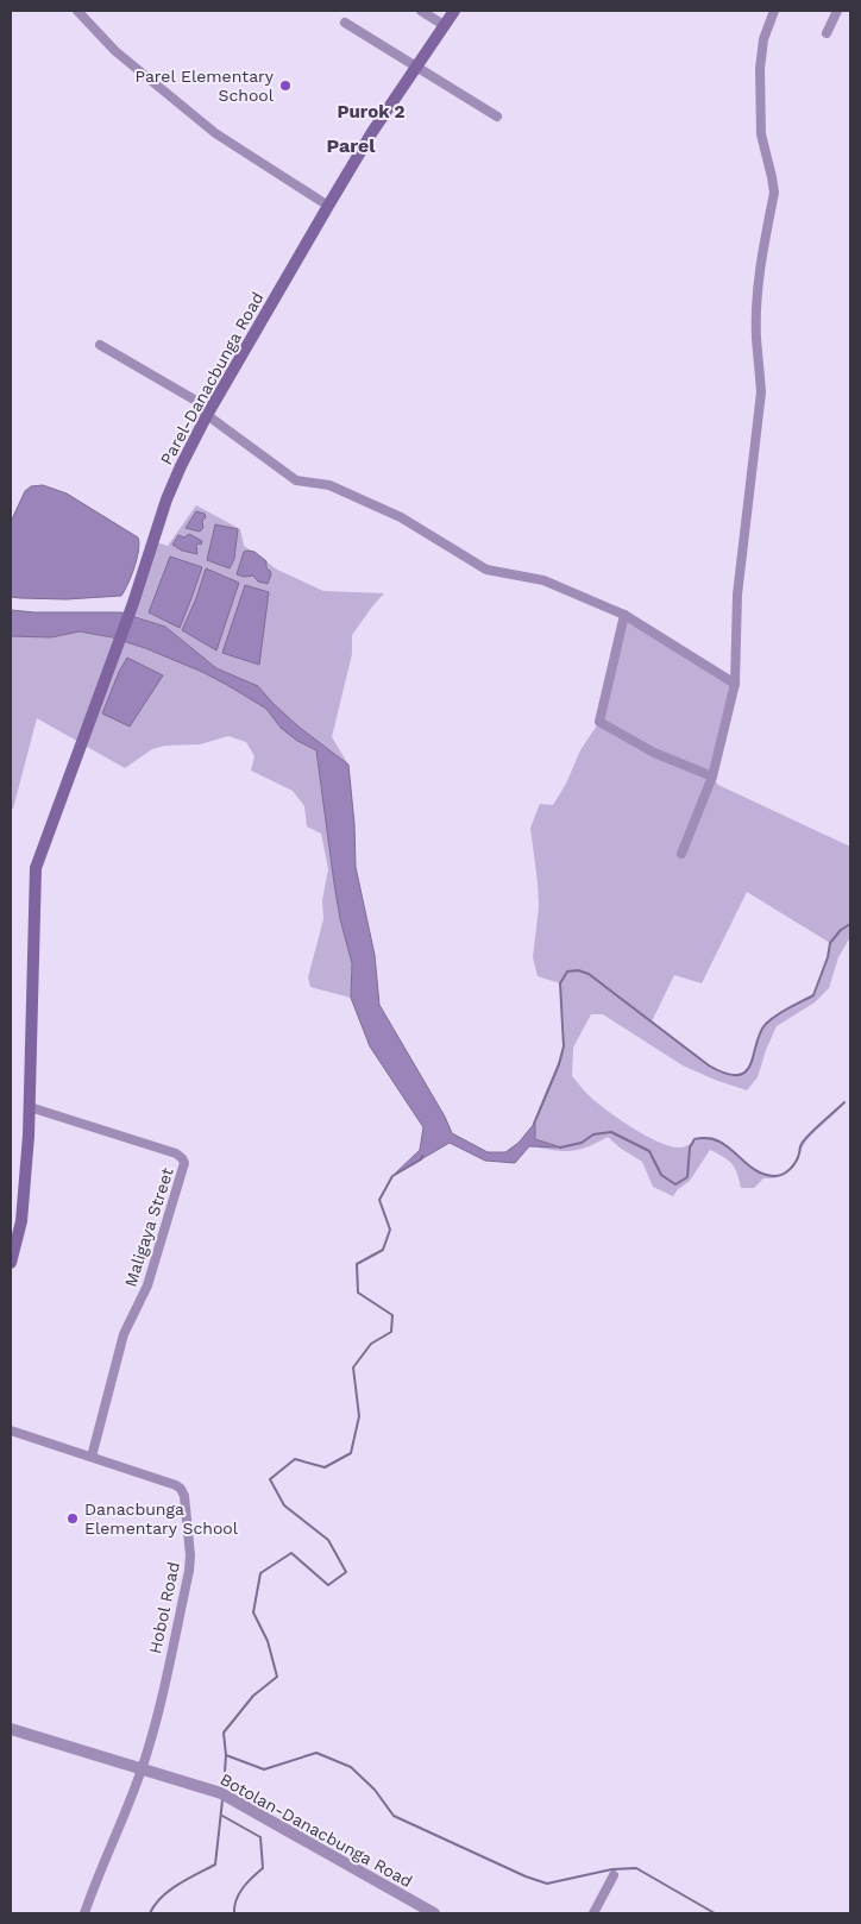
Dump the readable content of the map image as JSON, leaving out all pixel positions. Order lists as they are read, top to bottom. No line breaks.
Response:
{"streets":{"main road":["Parel-Danacbunga Road"],"street":["Maligaya Street","Hobol Road","Botolan-Danacbunga Road"]},"crossings":[["Parel-Danacbunga Road","Maligaya Street"],["Maligaya Street","Hobol Road"],["Hobol Road","Botolan-Danacbunga Road"]],"districts":["Purok 2","Parel"],"places":["Parel Elementary School","Danacbunga Elementary School"]}
